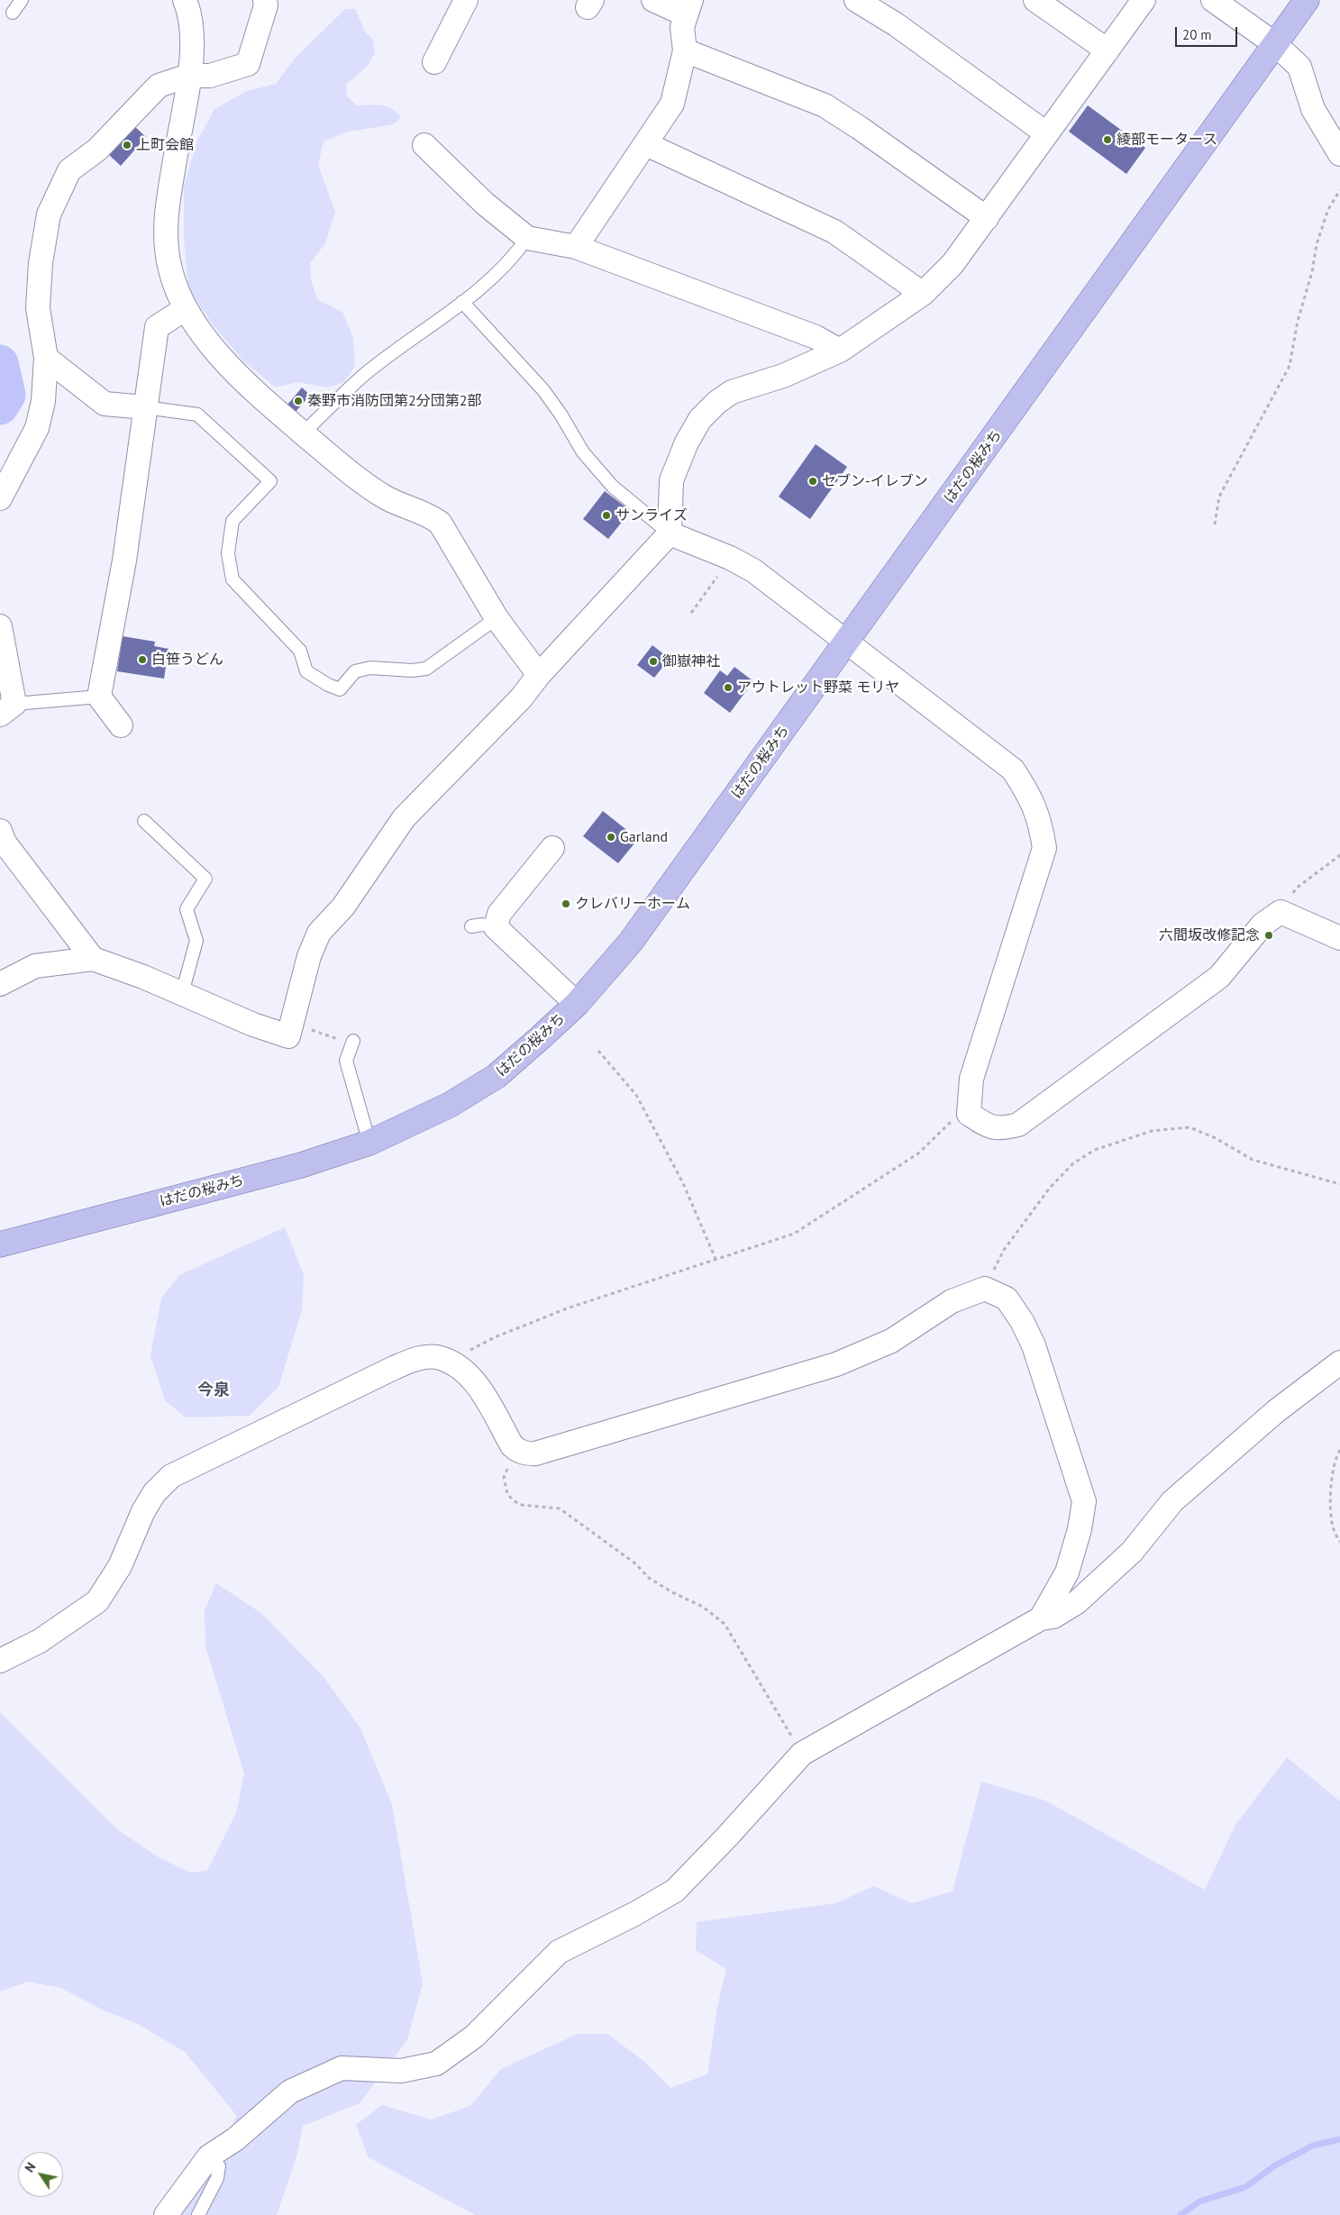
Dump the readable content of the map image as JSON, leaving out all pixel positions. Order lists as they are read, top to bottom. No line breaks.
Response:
{"streets":{"main road":["はだの桜みち"]},"districts":["今泉"],"places":["綾部モータース","上町会館","秦野市消防団第2分団第2部","セブン-イレブン","サンライズ","白笹うどん","御嶽神社","アウトレット野菜 モリヤ","Garland","クレバリーホーム","六間坂改修記念"],"scale_bar":"20 m","north":"top left"}
